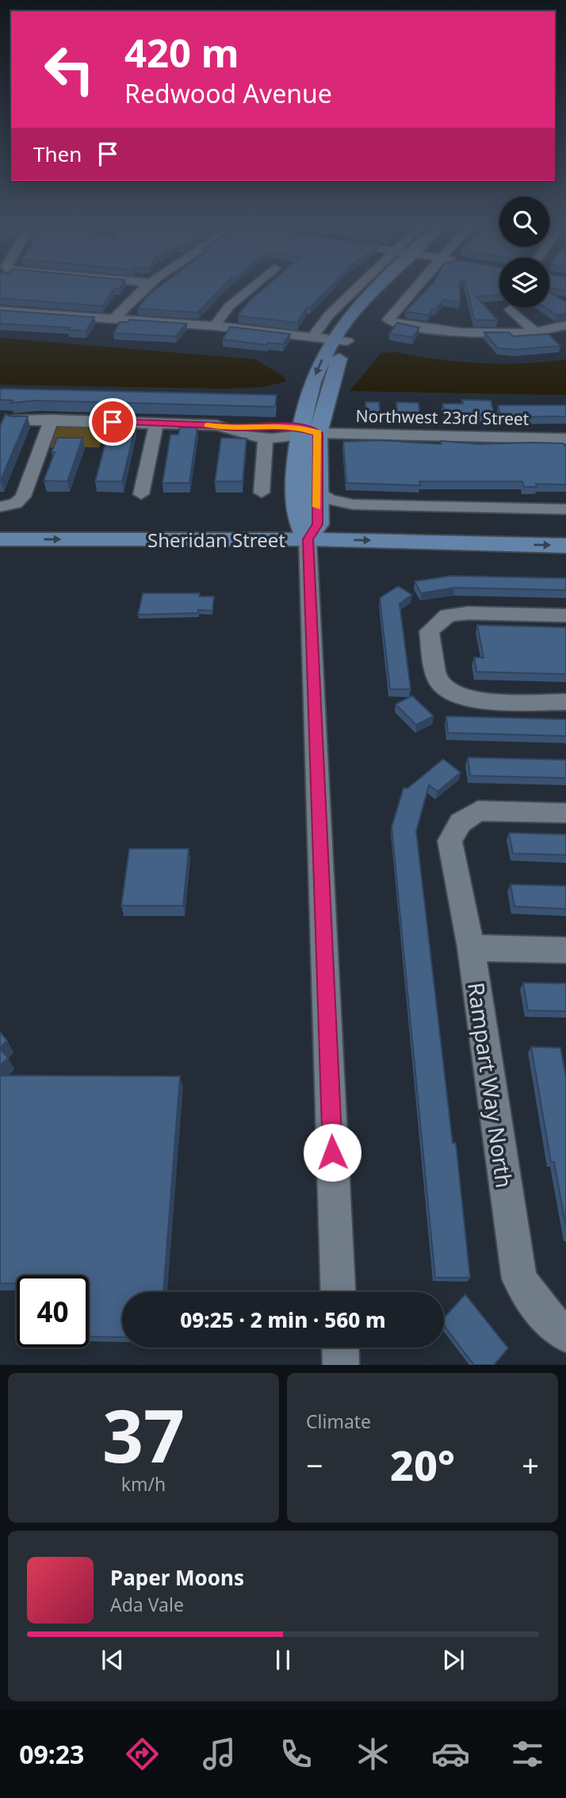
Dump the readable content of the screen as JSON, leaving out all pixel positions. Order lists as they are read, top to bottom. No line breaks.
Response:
{"streets":{"main road":["Sheridan Street"],"street":["Northwest 23rd Street","Rampart Way North"]},"page":{"turn":["420 m","Redwood Avenue"],"then":"Then","limit":"40","trip":"09:25 · 2 min · 560 m","tile":[["37","km/h"],"Climate"],"heat":["−","20°","+"],"song":["Paper Moons","Ada Vale"],"tabs":"09:23"}}
